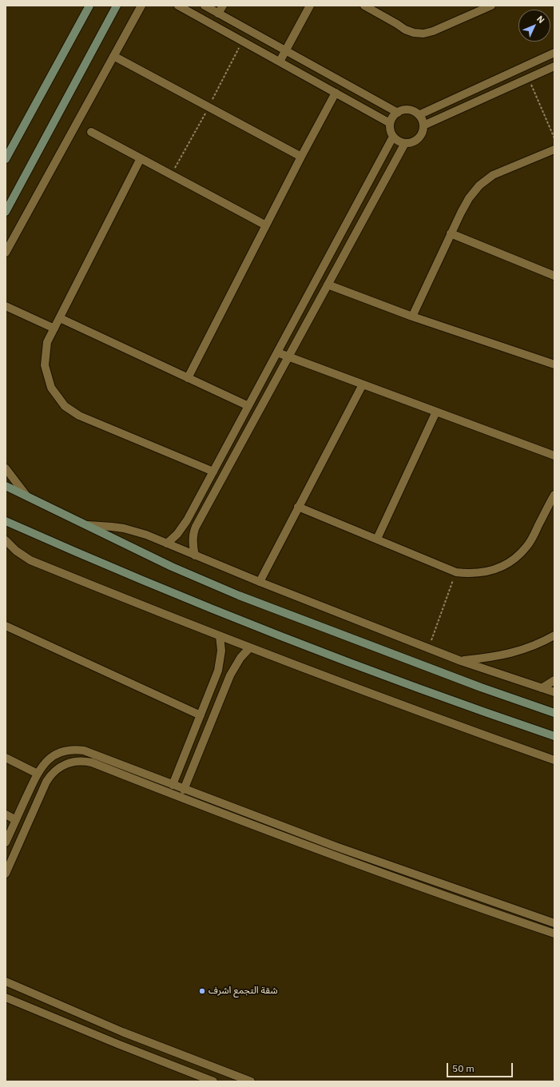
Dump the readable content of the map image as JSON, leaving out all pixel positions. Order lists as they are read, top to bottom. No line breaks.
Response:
{"places":["شقة التجمع اشرف"],"scale_bar":"50 m","north":"top right"}
